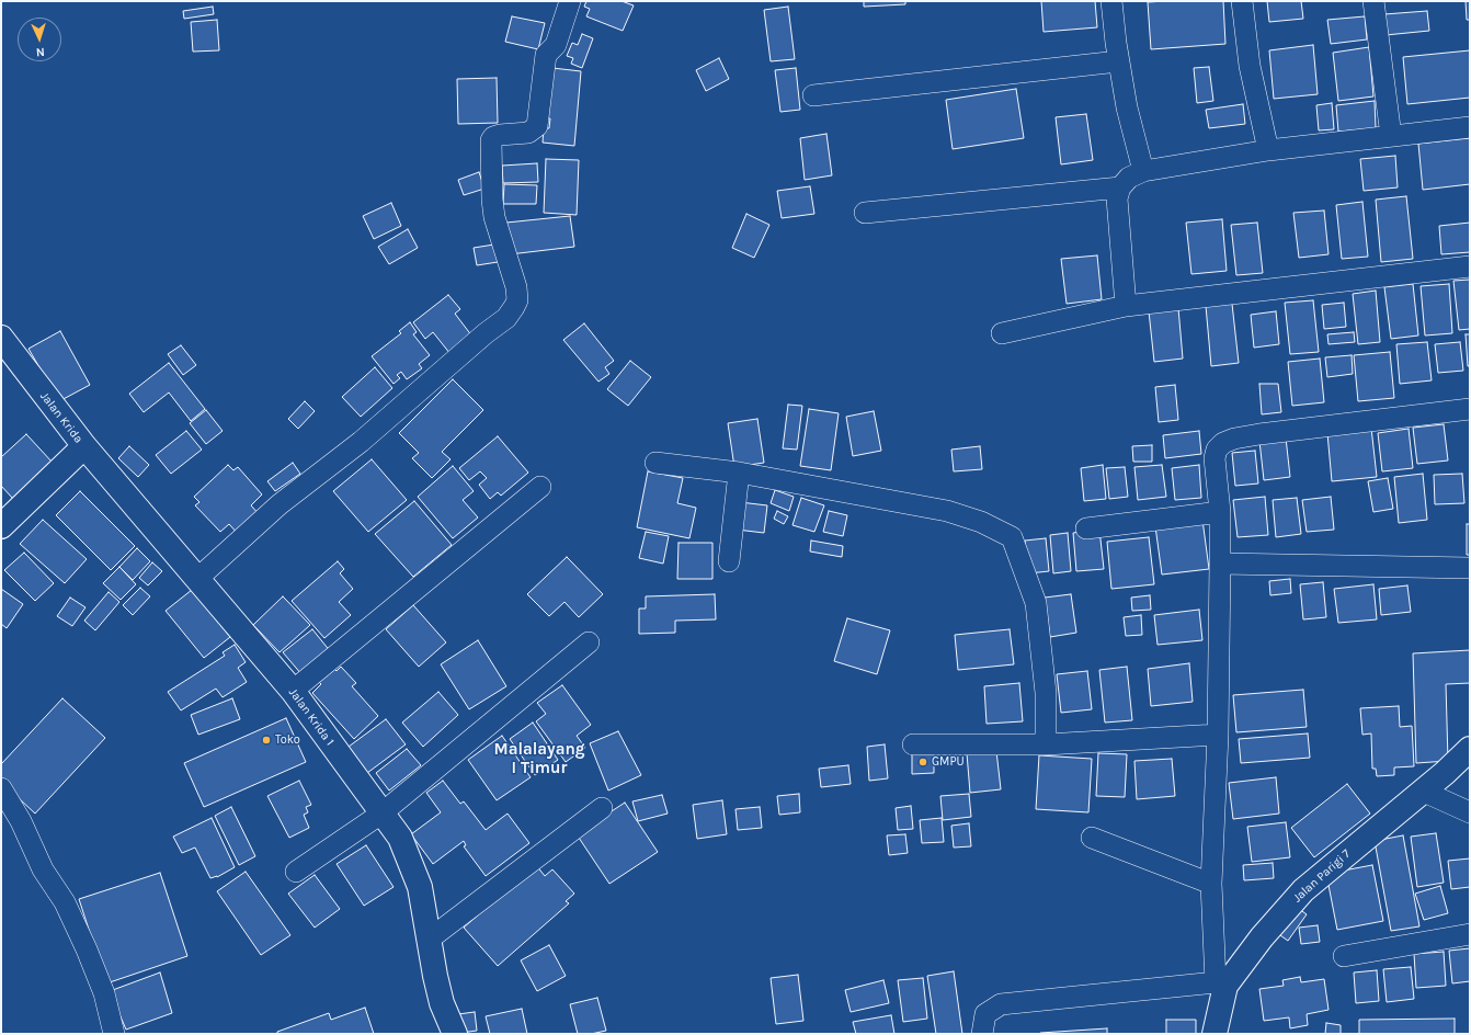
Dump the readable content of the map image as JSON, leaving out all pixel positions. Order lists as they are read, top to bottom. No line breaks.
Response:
{"streets":{"street":["Jalan Krida","Jalan Krida 1","Jalan Parigi 7"]},"crossings":[["Jalan Krida","Jalan Krida 1"]],"districts":["Malalayang I Timur"],"places":["Toko","GMPU"],"north":"bottom"}
